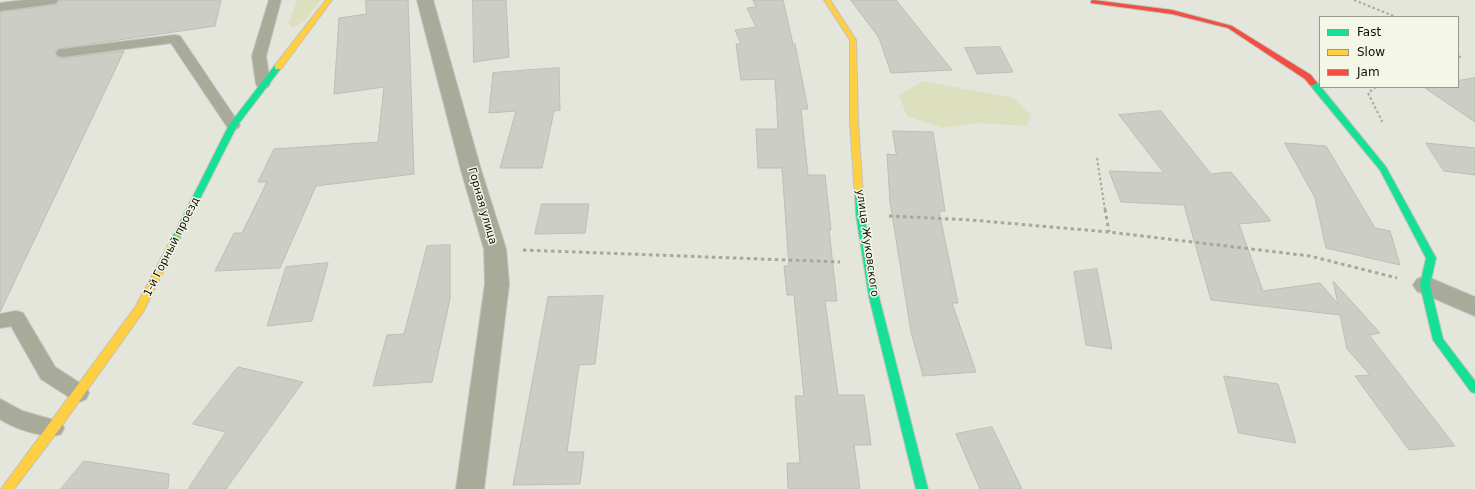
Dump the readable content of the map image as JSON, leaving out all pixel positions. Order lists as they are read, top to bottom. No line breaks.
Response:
{"streets":{"street":["Горная улица","улица Жуковского","1-й Горный проезд"]},"legend":["Fast","Slow","Jam"]}
